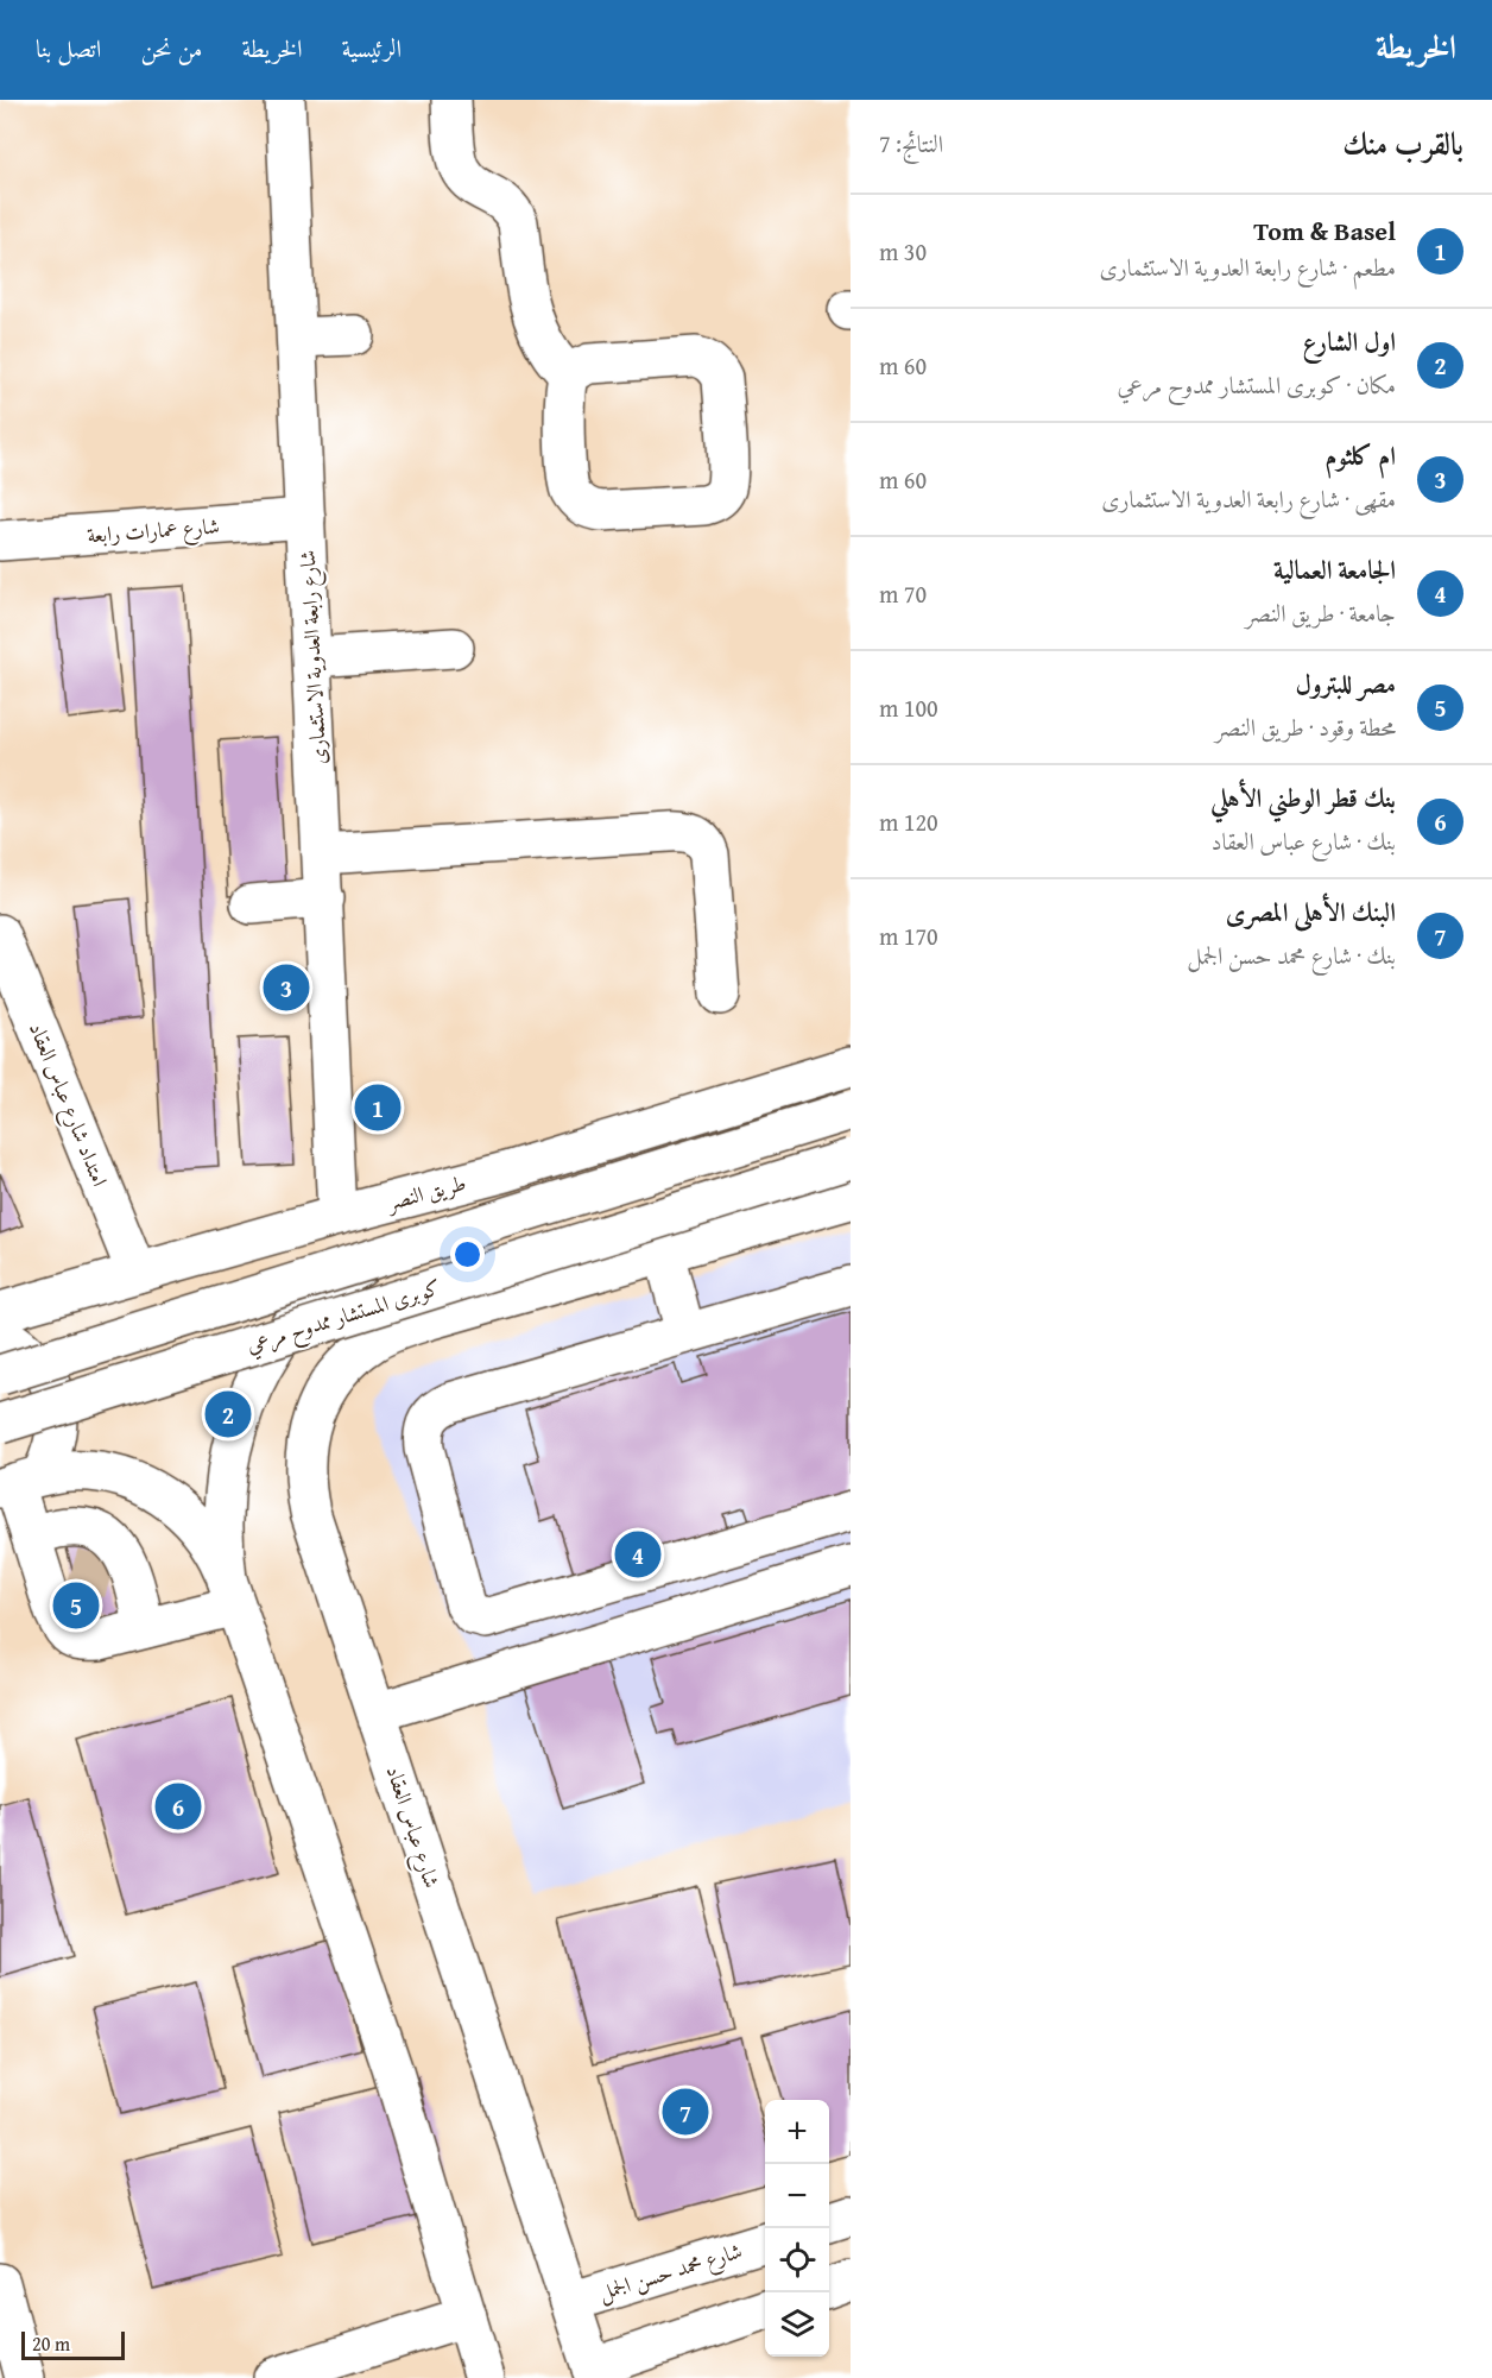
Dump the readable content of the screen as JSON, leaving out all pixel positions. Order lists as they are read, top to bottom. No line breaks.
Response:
{"streets":{"main road":["شارع عمارات رابعة","شارع رابعة العدوية الاستثمارى","امتداد شارع عباس العقاد","طريق النصر","كوبرى المستشار ممدوح مرعي","شارع عباس العقاد","شارع محمد حسن الجمل"]},"crossings":[["شارع عمارات رابعة","شارع رابعة العدوية الاستثمارى"],["شارع رابعة العدوية الاستثمارى","طريق النصر"],["امتداد شارع عباس العقاد","طريق النصر"],["شارع عباس العقاد","شارع محمد حسن الجمل"]],"scale_bar":"20 m","page":{"header":"الخريطة","nav":["الرئيسية","الخريطة","من نحن","اتصل بنا"],"heading":["بالقرب منك","النتائج: 7"],"list":[{"mark":"1","name":"Tom & Basel","note":"مطعم · شارع رابعة العدوية الاستثمارى","value":"30 m"},{"mark":"2","name":"اول الشارع","note":"مكان · كوبرى المستشار ممدوح مرعي","value":"60 m"},{"mark":"3","name":"ام كلثوم","note":"مقهى · شارع رابعة العدوية الاستثمارى","value":"60 m"},{"mark":"4","name":"الجامعة العمالية","note":"جامعة · طريق النصر","value":"70 m"},{"mark":"5","name":"مصر للبترول","note":"محطة وقود · طريق النصر","value":"100 m"},{"mark":"6","name":"بنك قطر الوطني الأهلي","note":"بنك · شارع عباس العقاد","value":"120 m"},{"mark":"7","name":"البنك الأهلى المصرى","note":"بنك · شارع محمد حسن الجمل","value":"170 m"}],"pins":["3","1","2","4","5","6","7"],"map_buttons":["+","−"],"scale":"20 m"}}
